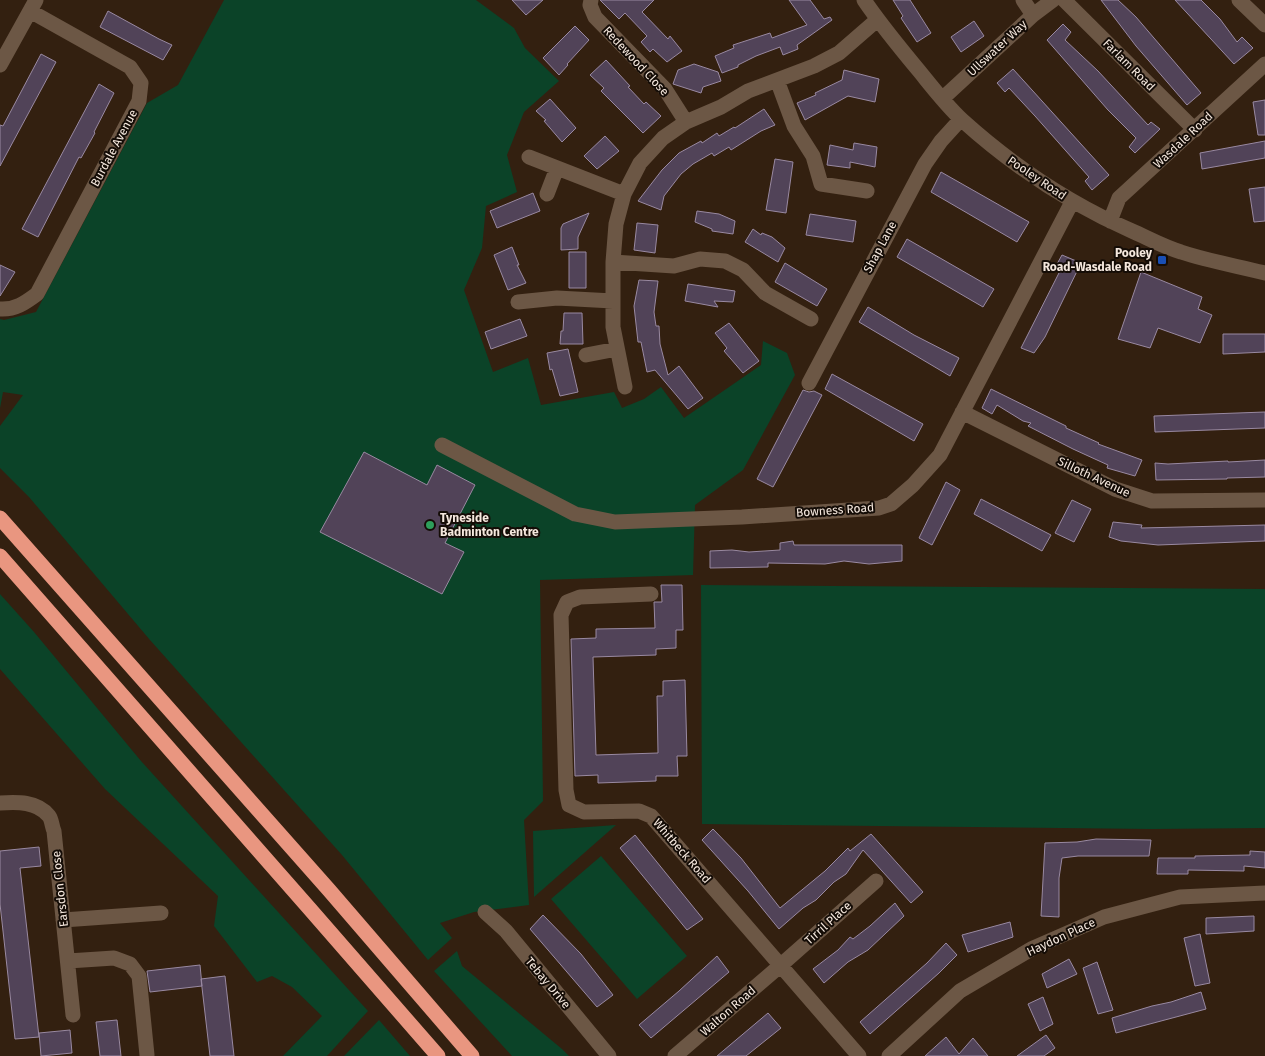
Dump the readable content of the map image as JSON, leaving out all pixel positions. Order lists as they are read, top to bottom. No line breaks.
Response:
{"streets":{"street":["Ullswater Way","Redewood Close","Farlam Road","Wasdale Road","Burdale Avenue","Pooley Road","Shap Lane","Silloth Avenue","Bowness Road","Whitbeck Road","Earsdon Close","Tirril Place","Haydon Place","Tebay Drive","Walton Road"]},"crossings":[["Ullswater Way","Pooley Road"],["Farlam Road","Wasdale Road"],["Wasdale Road","Pooley Road"],["Pooley Road","Shap Lane"],["Pooley Road","Bowness Road"],["Silloth Avenue","Bowness Road"],["Whitbeck Road","Tirril Place"],["Whitbeck Road","Walton Road"],["Tirril Place","Walton Road"]],"places":{"transit":["Pooley Road-Wasdale Road"],"other":["Tyneside Badminton Centre"]}}
